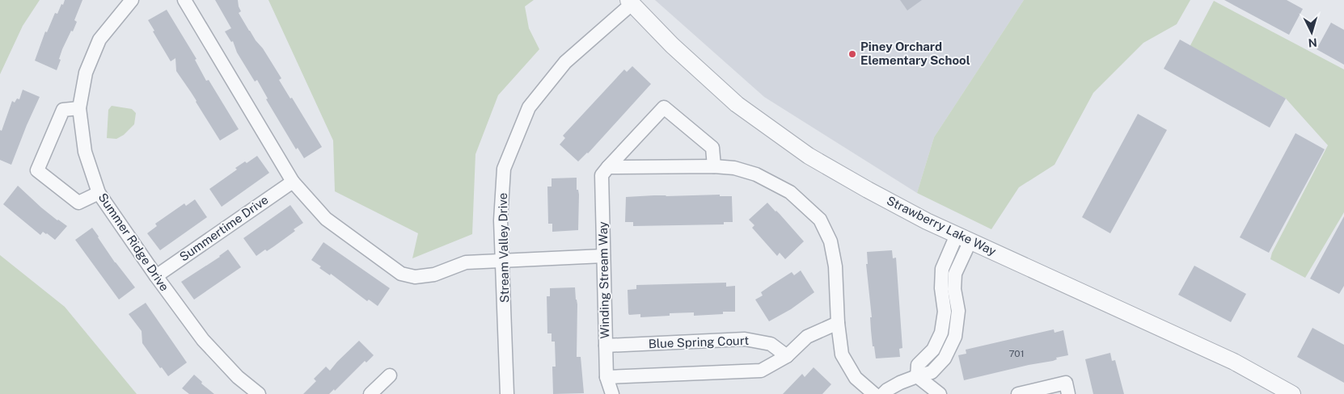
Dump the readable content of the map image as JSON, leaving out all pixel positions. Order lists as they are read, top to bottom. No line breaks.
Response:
{"streets":{"street":["Strawberry Lake Way","Summertime Drive","Summer Ridge Drive","Stream Valley Drive","Winding Stream Way","Blue Spring Court"]},"crossings":[["Strawberry Lake Way","Stream Valley Drive"],["Summertime Drive","Summer Ridge Drive"],["Winding Stream Way","Blue Spring Court"]],"places":["Piney Orchard Elementary School"],"house_numbers":["701"],"north":"bottom"}
